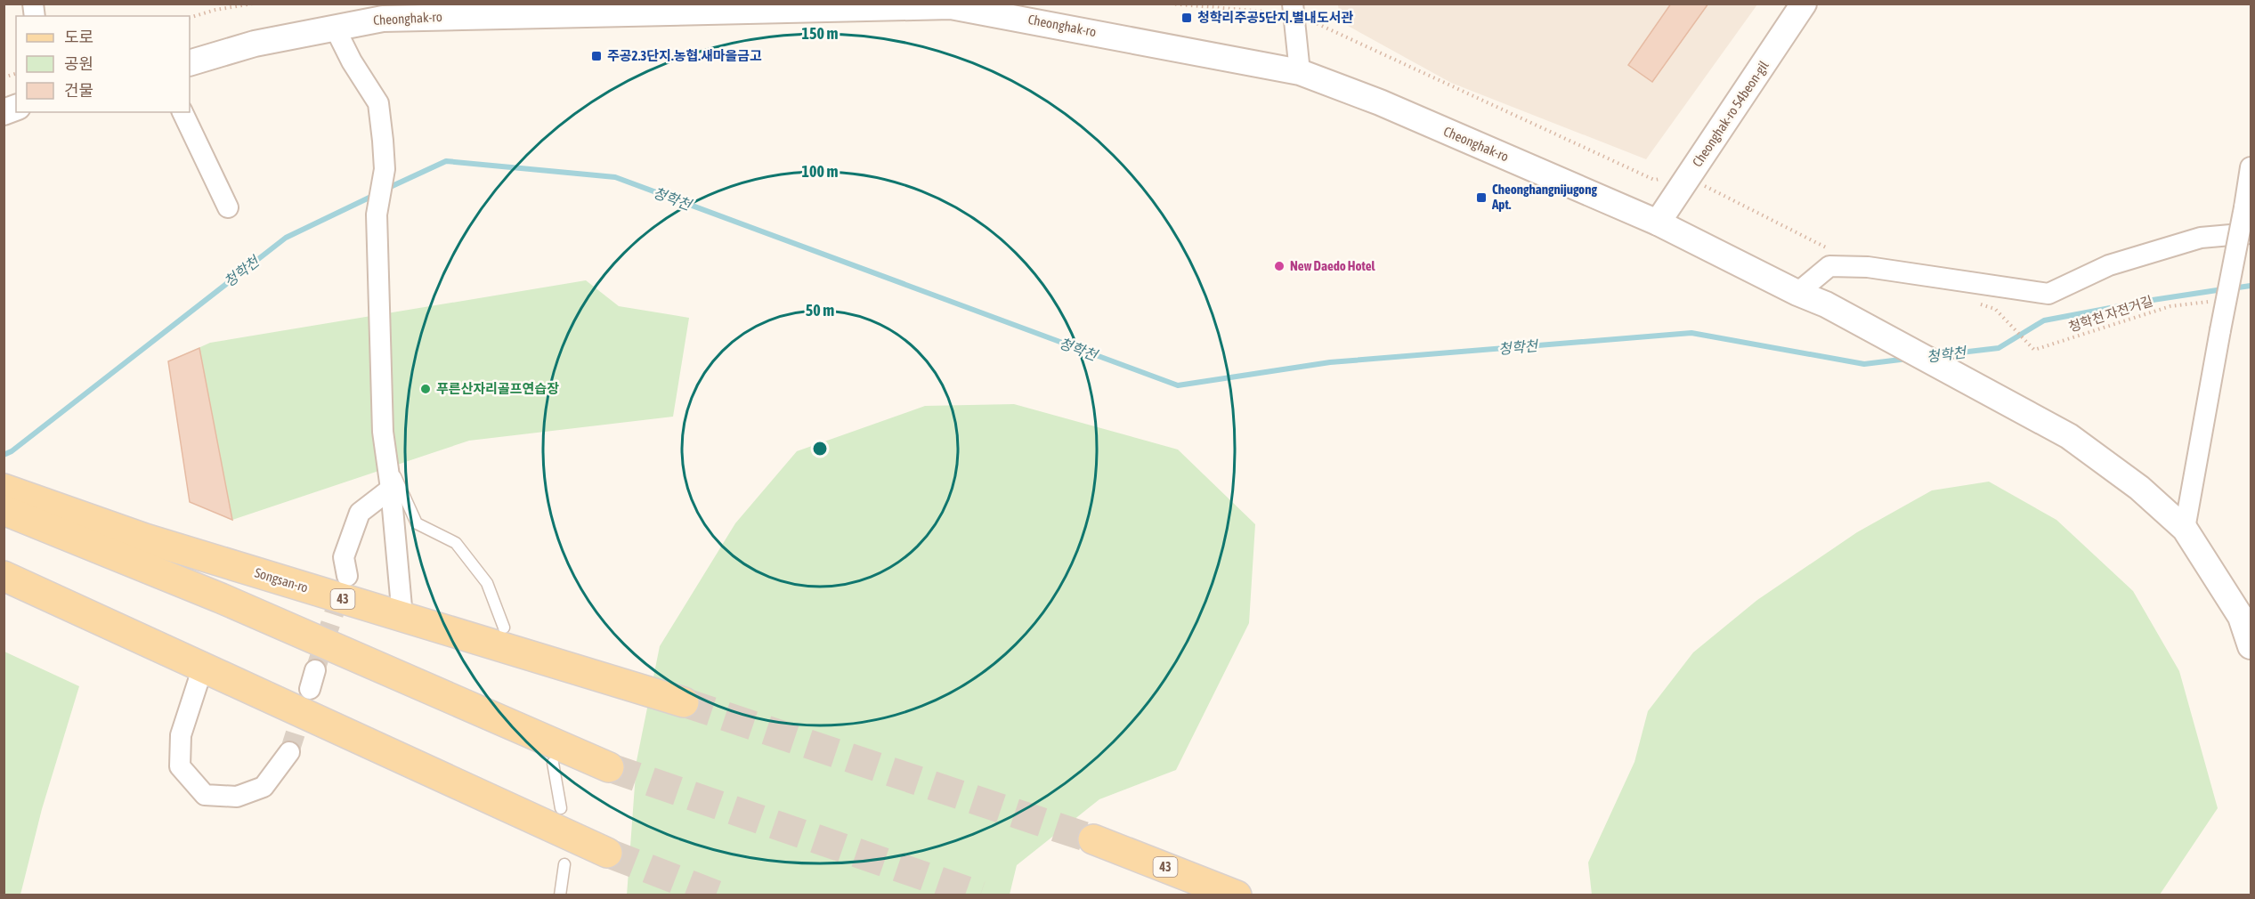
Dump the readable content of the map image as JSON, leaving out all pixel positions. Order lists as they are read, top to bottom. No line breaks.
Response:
{"streets":{"main road":["Songsan-ro","43"],"street":["Cheonghak-ro","Cheonghak-ro 54beon-gil"],"path":["청학천 자전거길"]},"crossings":[["Cheonghak-ro","Cheonghak-ro 54beon-gil"]],"water":["청학천"],"places":{"transit":["청학리주공5단지.별내도서관","주공2.3단지.농협.새마을금고","Cheonghangnijugong Apt."],"other":["New Daedo Hotel","푸른산자리골프연습장"]},"legend":["도로","공원","건물"],"rings":["150 m","100 m","50 m"]}
